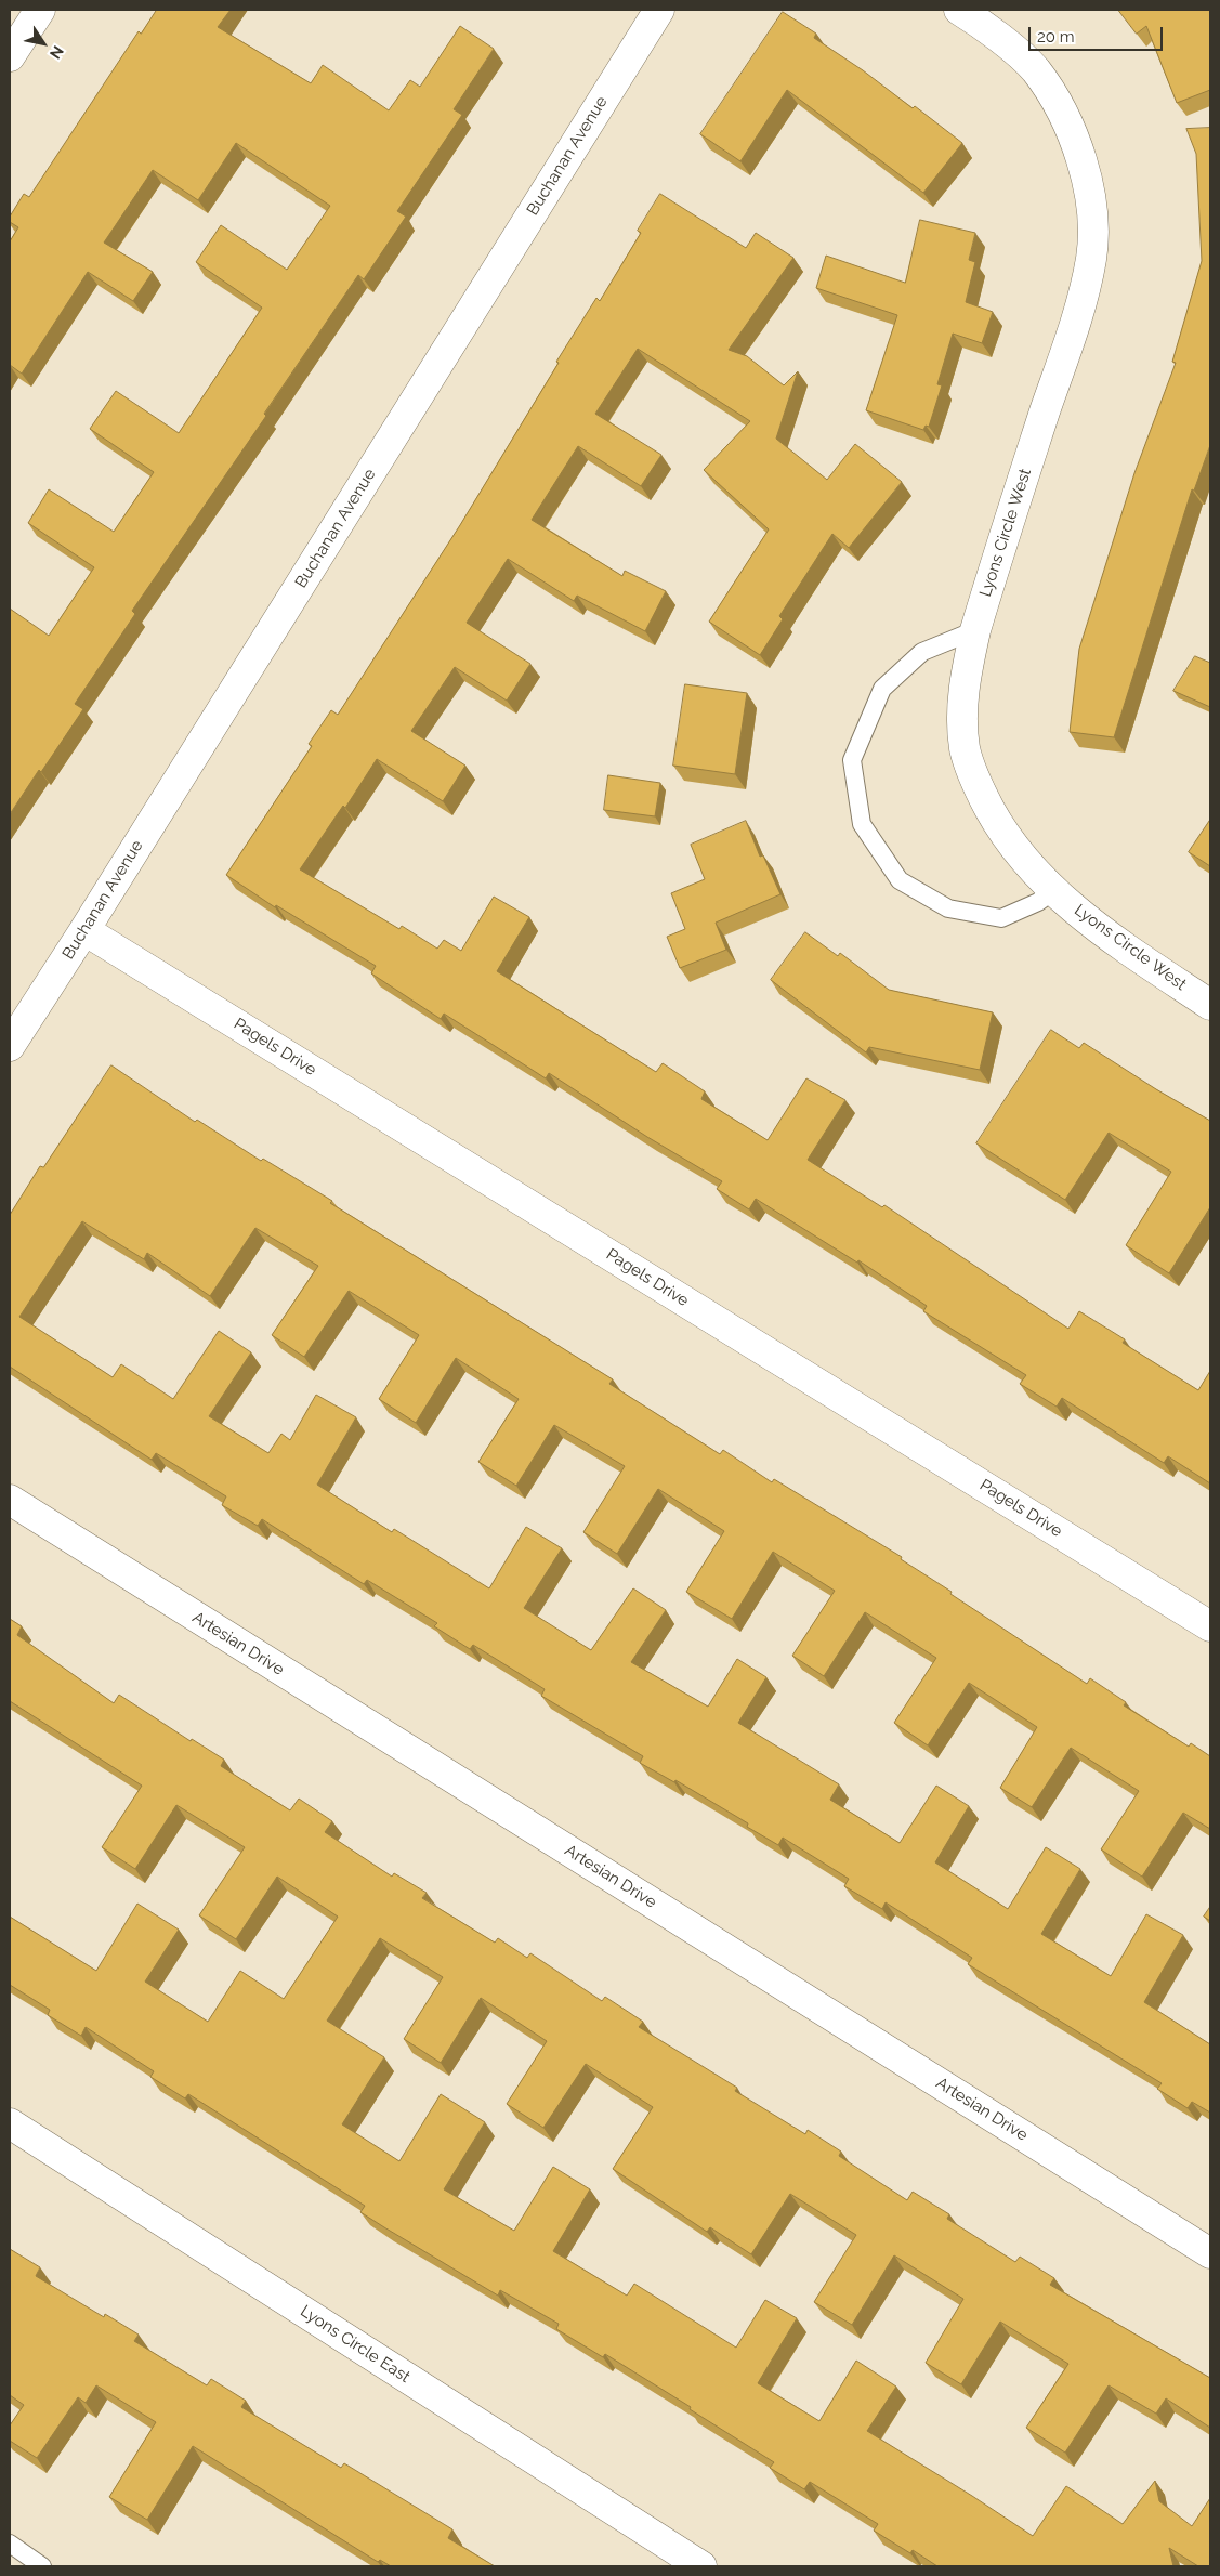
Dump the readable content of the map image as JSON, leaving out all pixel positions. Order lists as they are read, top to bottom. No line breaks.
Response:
{"streets":{"street":["Buchanan Avenue","Lyons Circle West","Pagels Drive","Artesian Drive","Lyons Circle East"]},"crossings":[["Buchanan Avenue","Pagels Drive"]],"scale_bar":"20 m","north":"bottom right"}
